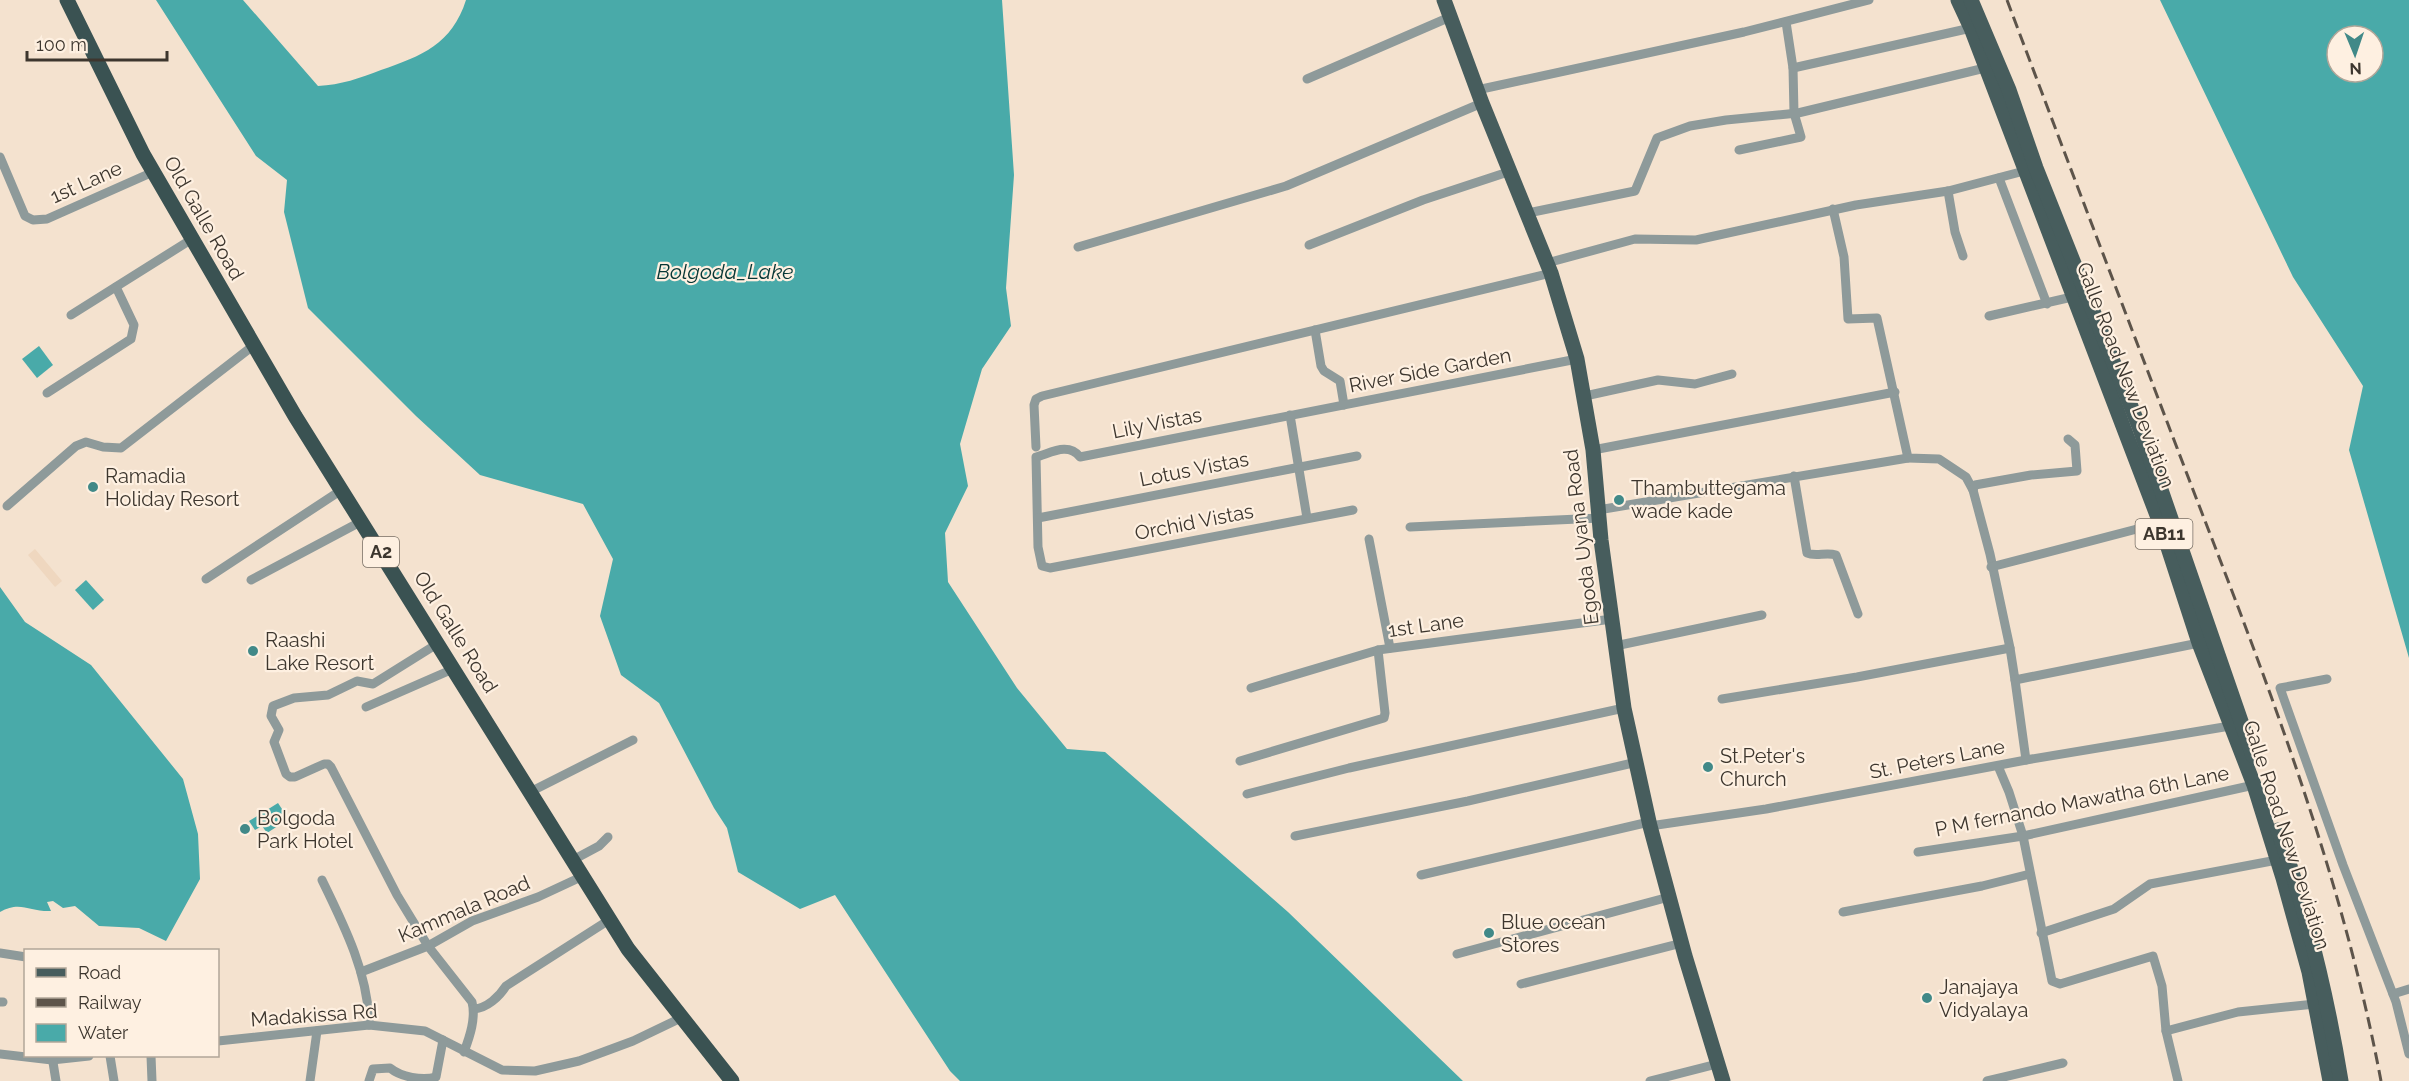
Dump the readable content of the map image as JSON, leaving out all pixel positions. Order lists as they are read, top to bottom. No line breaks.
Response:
{"streets":{"highway":["Old Galle Road","A2"],"main road":["Galle Road New Deviation","AB11","Egoda Uyana Road"],"street":["1st Lane","River Side Garden","Lily Vistas","Lotus Vistas","Orchid Vistas","St. Peters Lane","P M fernando Mawatha 6th Lane","Kammala Road","Madakissa Rd"]},"crossings":[["1st Lane","Old Galle Road"],["1st Lane","Egoda Uyana Road"],["Old Galle Road","Kammala Road"],["Old Galle Road","Madakissa Rd"],["River Side Garden","Lily Vistas"],["River Side Garden","Egoda Uyana Road"],["Galle Road New Deviation","St. Peters Lane"],["Galle Road New Deviation","P M fernando Mawatha 6th Lane"],["Lotus Vistas","Orchid Vistas"],["Egoda Uyana Road","St. Peters Lane"]],"water":["Bolgoda_Lake"],"places":["Ramadia Holiday Resort","Thambuttegama wade kade","Raashi Lake Resort","St.Peter's Church","Bolgoda Park Hotel","Blue ocean Stores","Janajaya Vidyalaya"],"legend":["Road","Railway","Water"],"scale_bar":"100 m","north":"bottom"}
